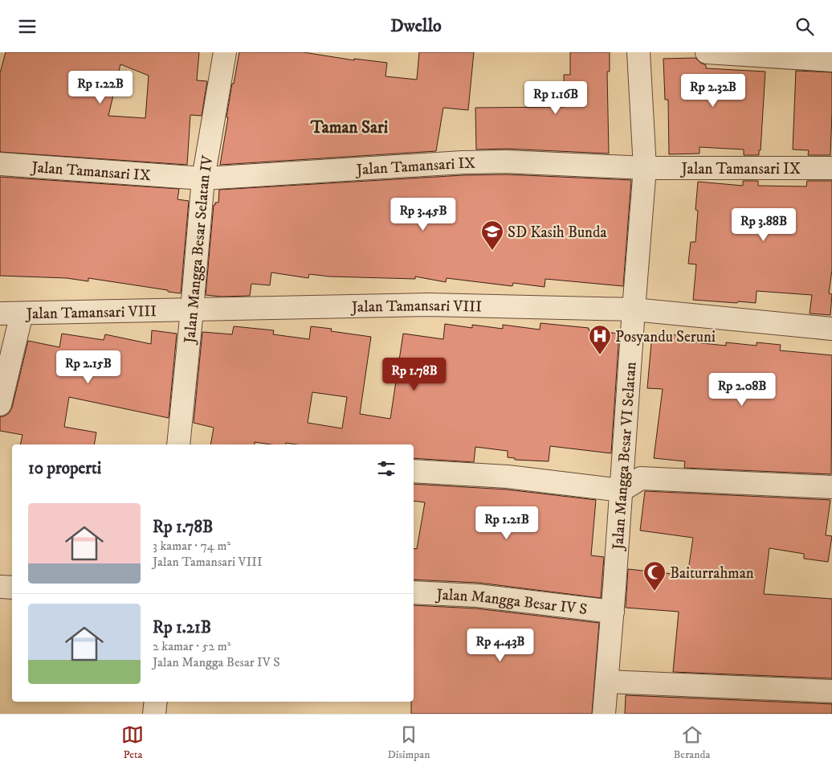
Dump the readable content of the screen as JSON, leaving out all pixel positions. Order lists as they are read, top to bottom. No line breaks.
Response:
{"streets":{"street":["Jalan Tamansari IX","Jalan Mangga Besar Selatan IV","Jalan Tamansari VIII","Jalan Mangga Besar VI Selatan","Jalan Mangga Besar IV S"]},"crossings":[["Jalan Tamansari IX","Jalan Mangga Besar Selatan IV"],["Jalan Tamansari IX","Jalan Mangga Besar VI Selatan"],["Jalan Mangga Besar Selatan IV","Jalan Tamansari VIII"],["Jalan Tamansari VIII","Jalan Mangga Besar VI Selatan"],["Jalan Mangga Besar VI Selatan","Jalan Mangga Besar IV S"]],"districts":["Taman Sari"],"places":{"school or university":["SD Kasih Bunda"],"hospital":["Posyandu Seruni"],"mosque":["Baiturrahman"]},"page":{"header":"Dwello","price":["Rp 1.22B","Rp 2.32B","Rp 1.16B","Rp 3.45B","Rp 3.88B","Rp 2.15B","Rp 1.78B","Rp 2.08B","Rp 1.21B","Rp 4.43B"],"heading":"10 properti","list":[{"name":"Rp 1.78B","note":"3 kamar · 74 m² · Jalan Tamansari VIII"},{"name":"Rp 1.21B","note":"2 kamar · 52 m² · Jalan Mangga Besar IV S"}],"tabs":["Peta","Disimpan","Beranda"]}}
